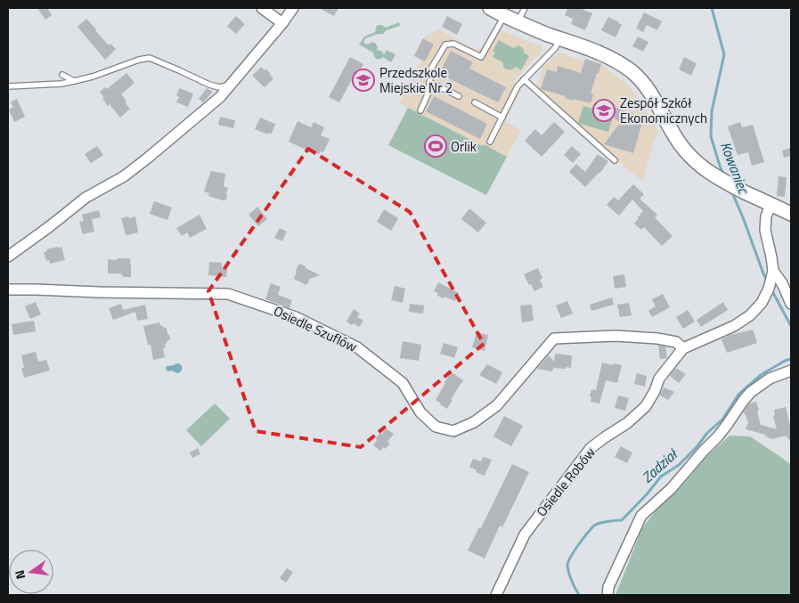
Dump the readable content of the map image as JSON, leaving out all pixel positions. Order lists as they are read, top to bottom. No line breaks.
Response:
{"streets":{"street":["Osiedle Szuflów","Osiedle Robów"]},"crossings":[["Osiedle Szuflów","Osiedle Robów"]],"water":["Kowaniec","Zadział"],"places":{"school or university":["Przedszkole Miejskie Nr 2","Zespół Szkół Ekonomicznych"],"sports":["Orlik"]},"north":"left"}
